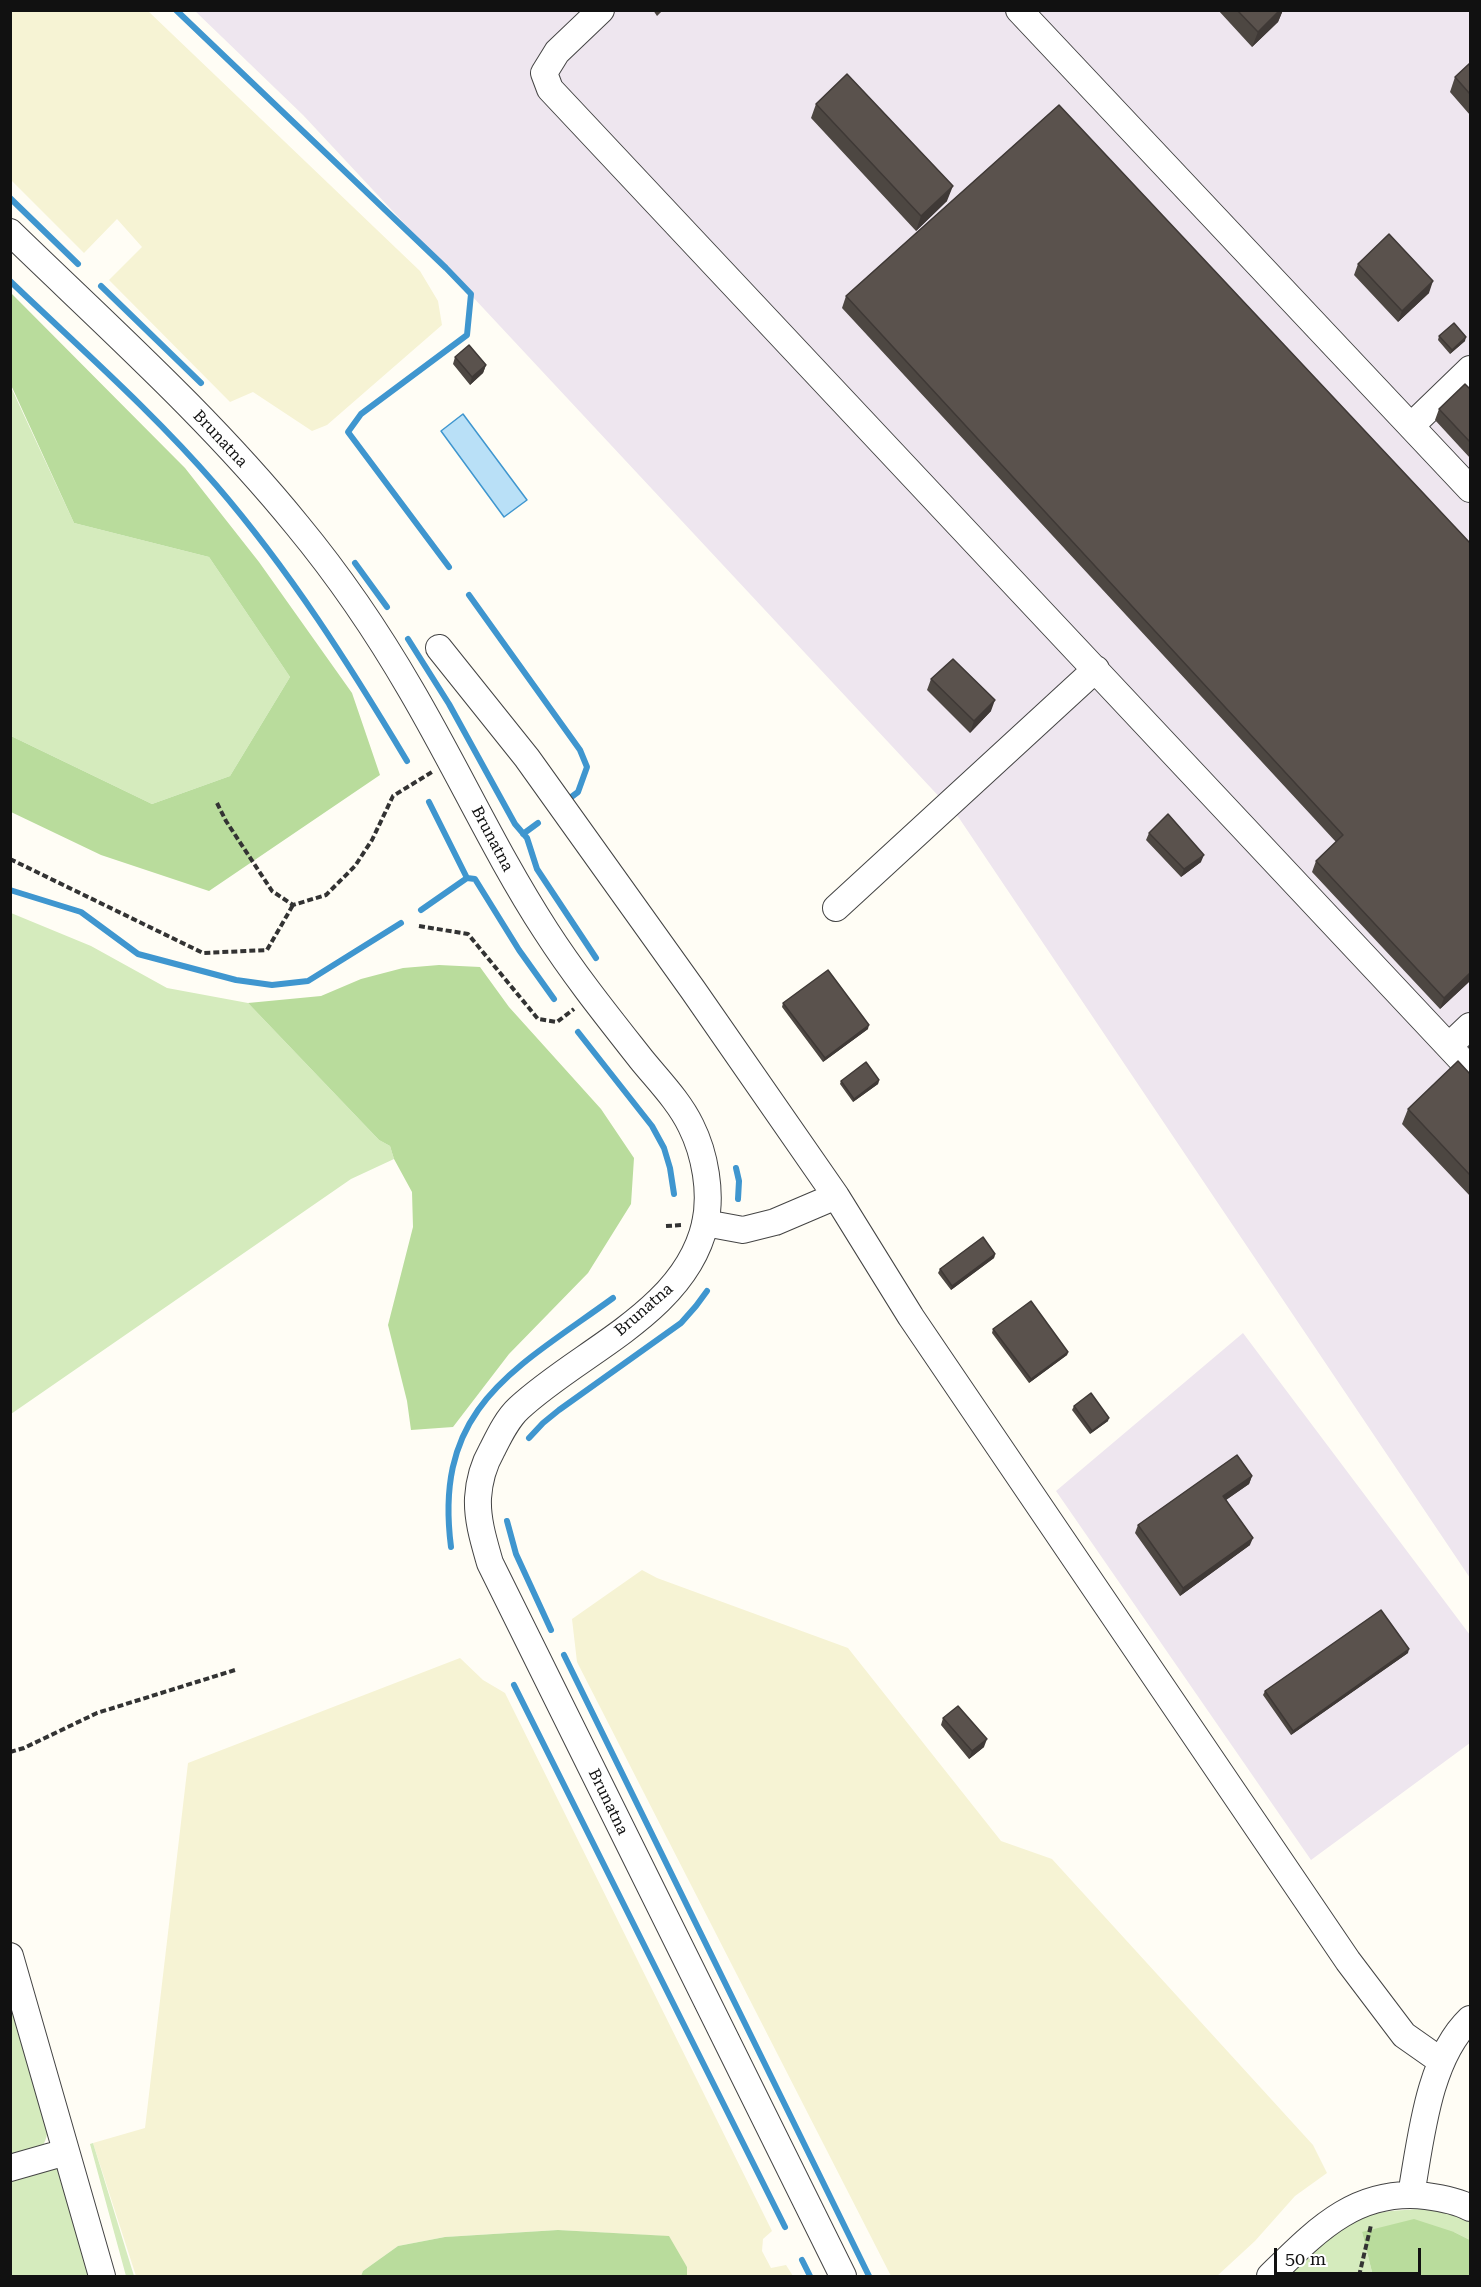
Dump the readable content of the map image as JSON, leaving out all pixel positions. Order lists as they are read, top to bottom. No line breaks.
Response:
{"streets":{"street":["Brunatna"]},"scale_bar":"50 m"}
